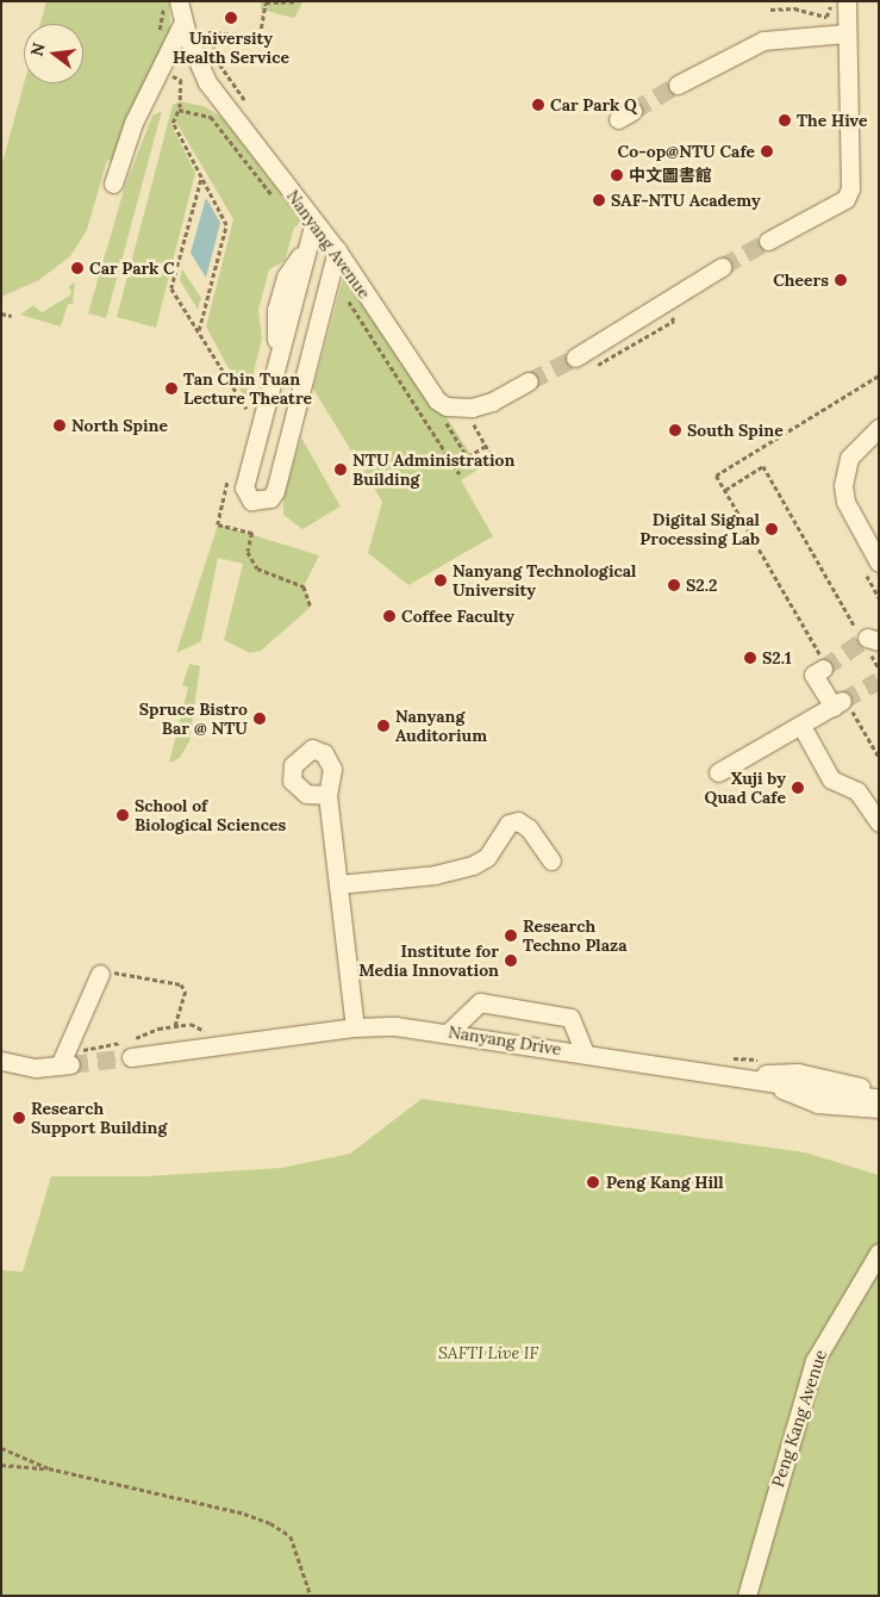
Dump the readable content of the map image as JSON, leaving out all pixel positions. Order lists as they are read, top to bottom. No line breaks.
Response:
{"streets":{"street":["Nanyang Avenue","Nanyang Drive","Peng Kang Avenue"]},"parks":["SAFTI Live IF"],"places":["University Health Service","Car Park Q","The Hive","Co-op@NTU Cafe","中文圖書館","SAF-NTU Academy","Car Park C","Cheers","Tan Chin Tuan Lecture Theatre","North Spine","South Spine","NTU Administration Building","Digital Signal Processing Lab","Nanyang Technological University","S2.2","Coffee Faculty","S2.1","Spruce Bistro Bar @ NTU","Nanyang Auditorium","Xuji by Quad Cafe","School of Biological Sciences","Research Techno Plaza","Institute for Media Innovation","Research Support Building","Peng Kang Hill"],"north":"left"}
